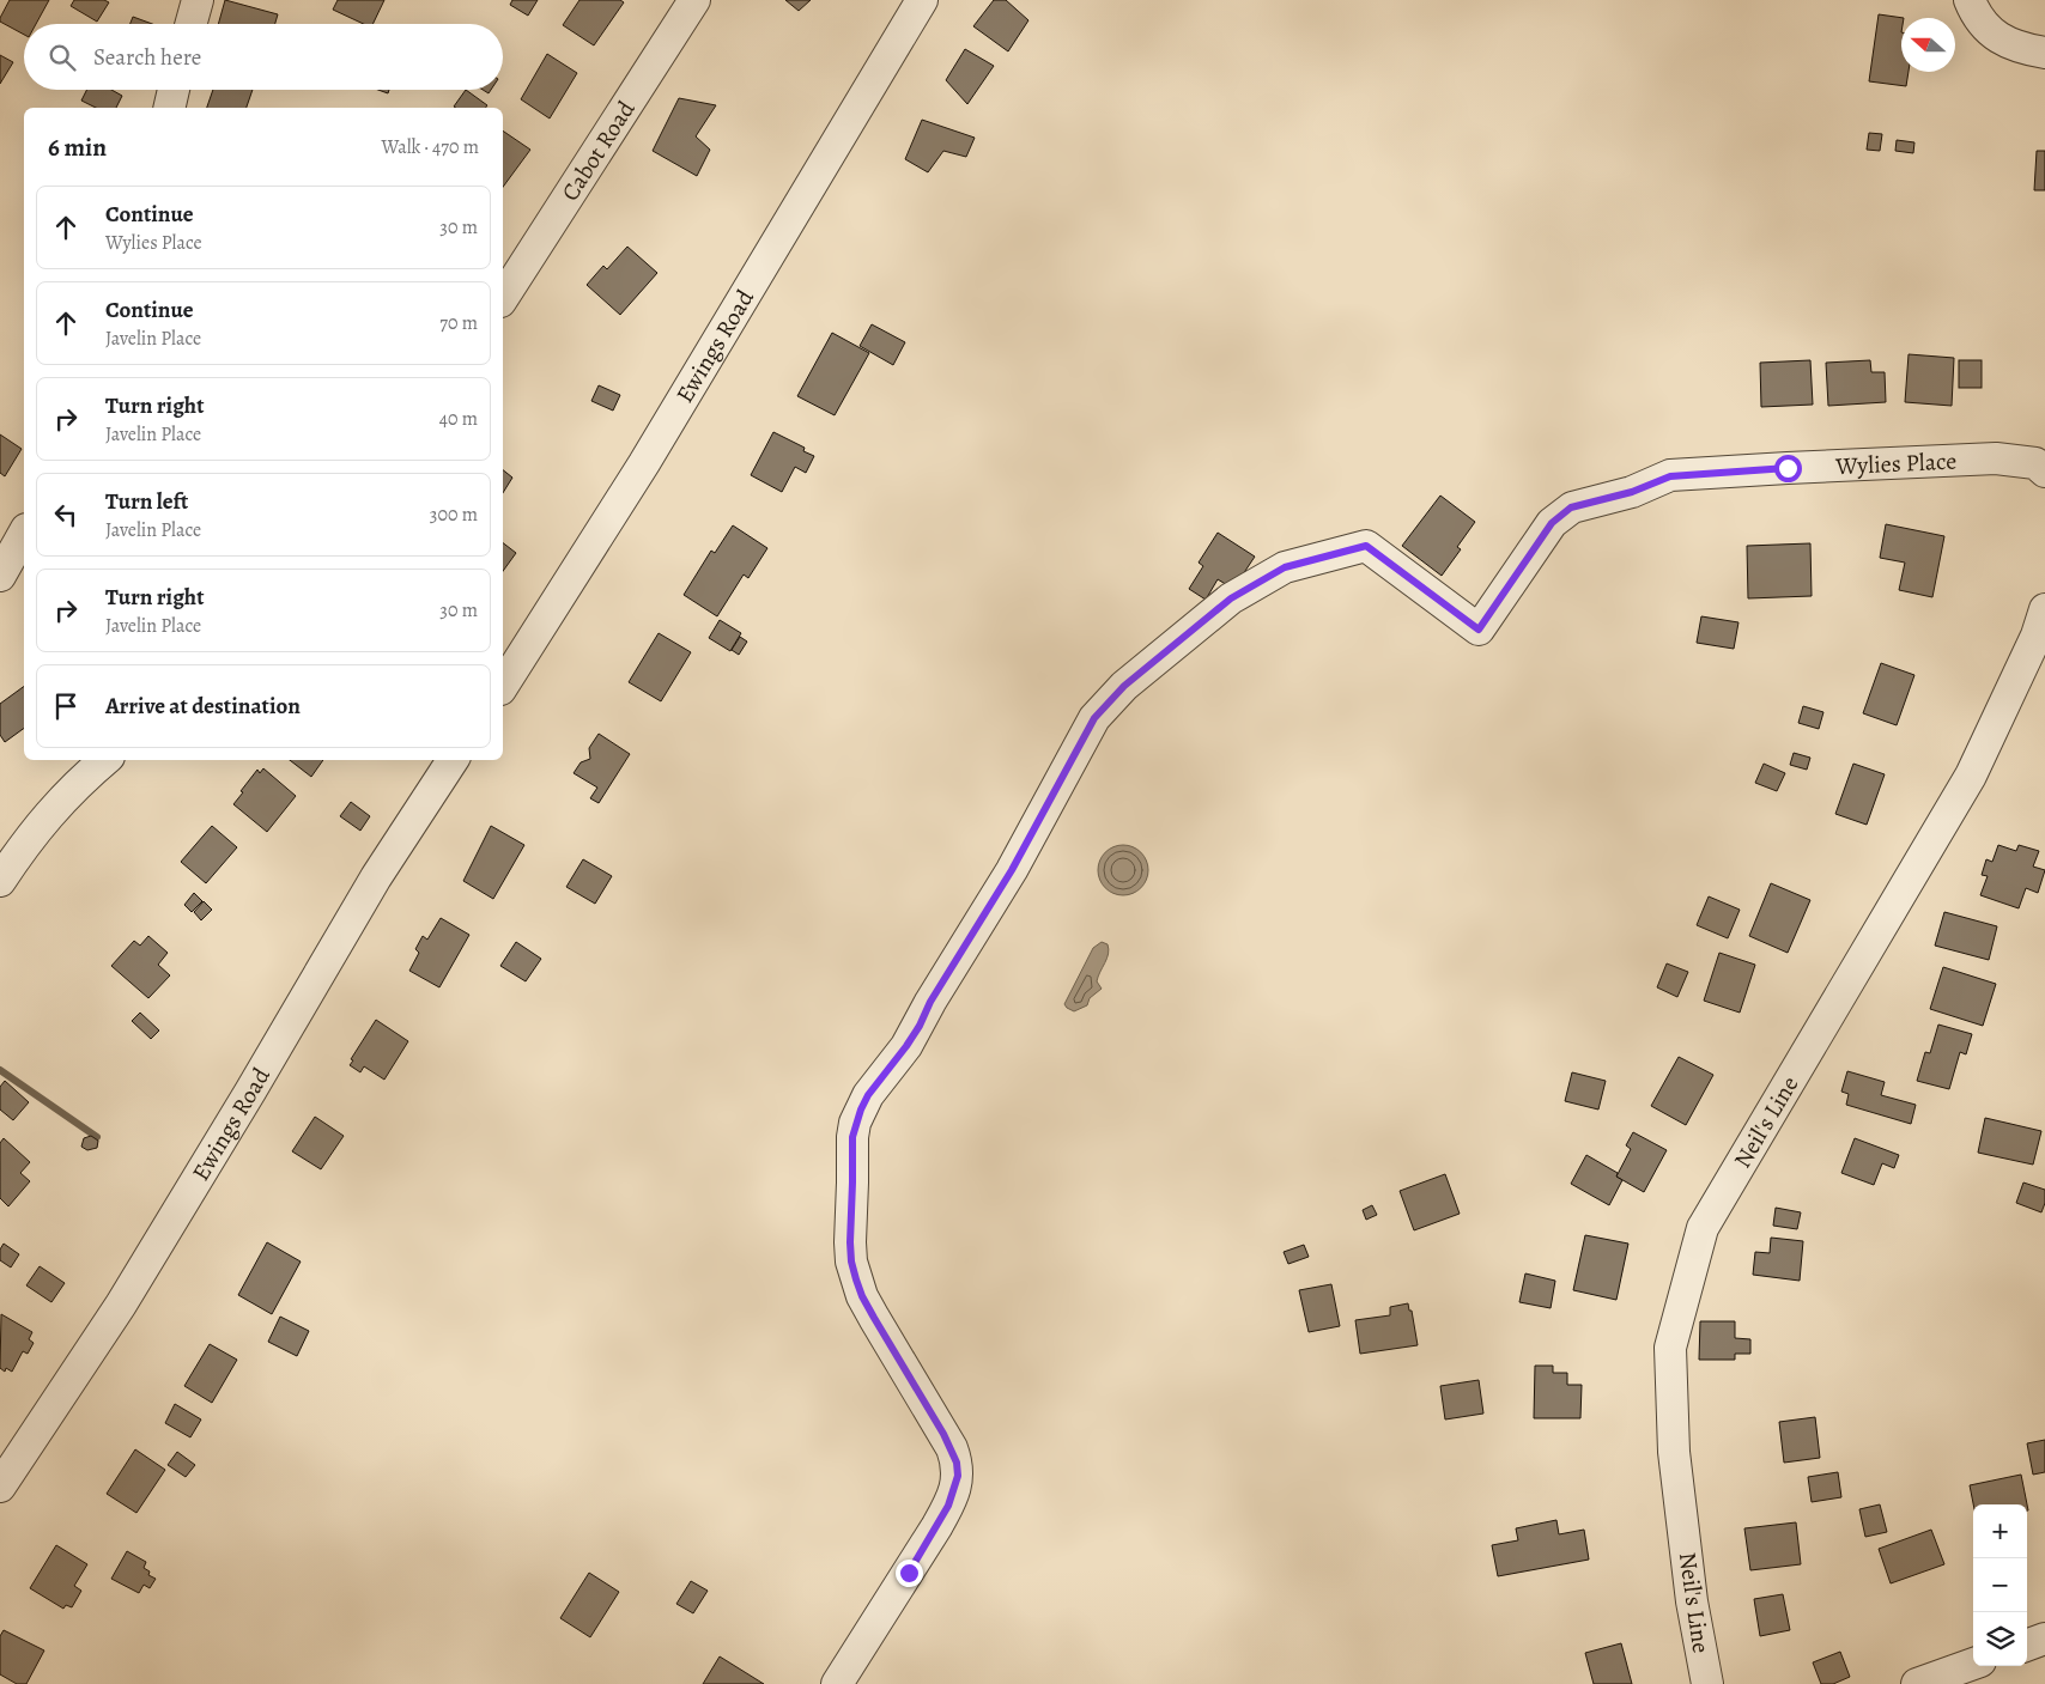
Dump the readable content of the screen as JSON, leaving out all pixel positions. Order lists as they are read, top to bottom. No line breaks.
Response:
{"streets":{"street":["Cabot Road","Ewings Road","Wylies Place","Neil's Line"]},"north":"left","page":{"search":"Search here","heading":["6 min","Walk · 470 m"],"list":[["Continue","Wylies Place","30 m"],["Continue","Javelin Place","70 m"],["Turn right","Javelin Place","40 m"],["Turn left","Javelin Place","300 m"],["Turn right","Javelin Place","30 m"],"Arrive at destination"],"map_buttons":["+","−"]}}
